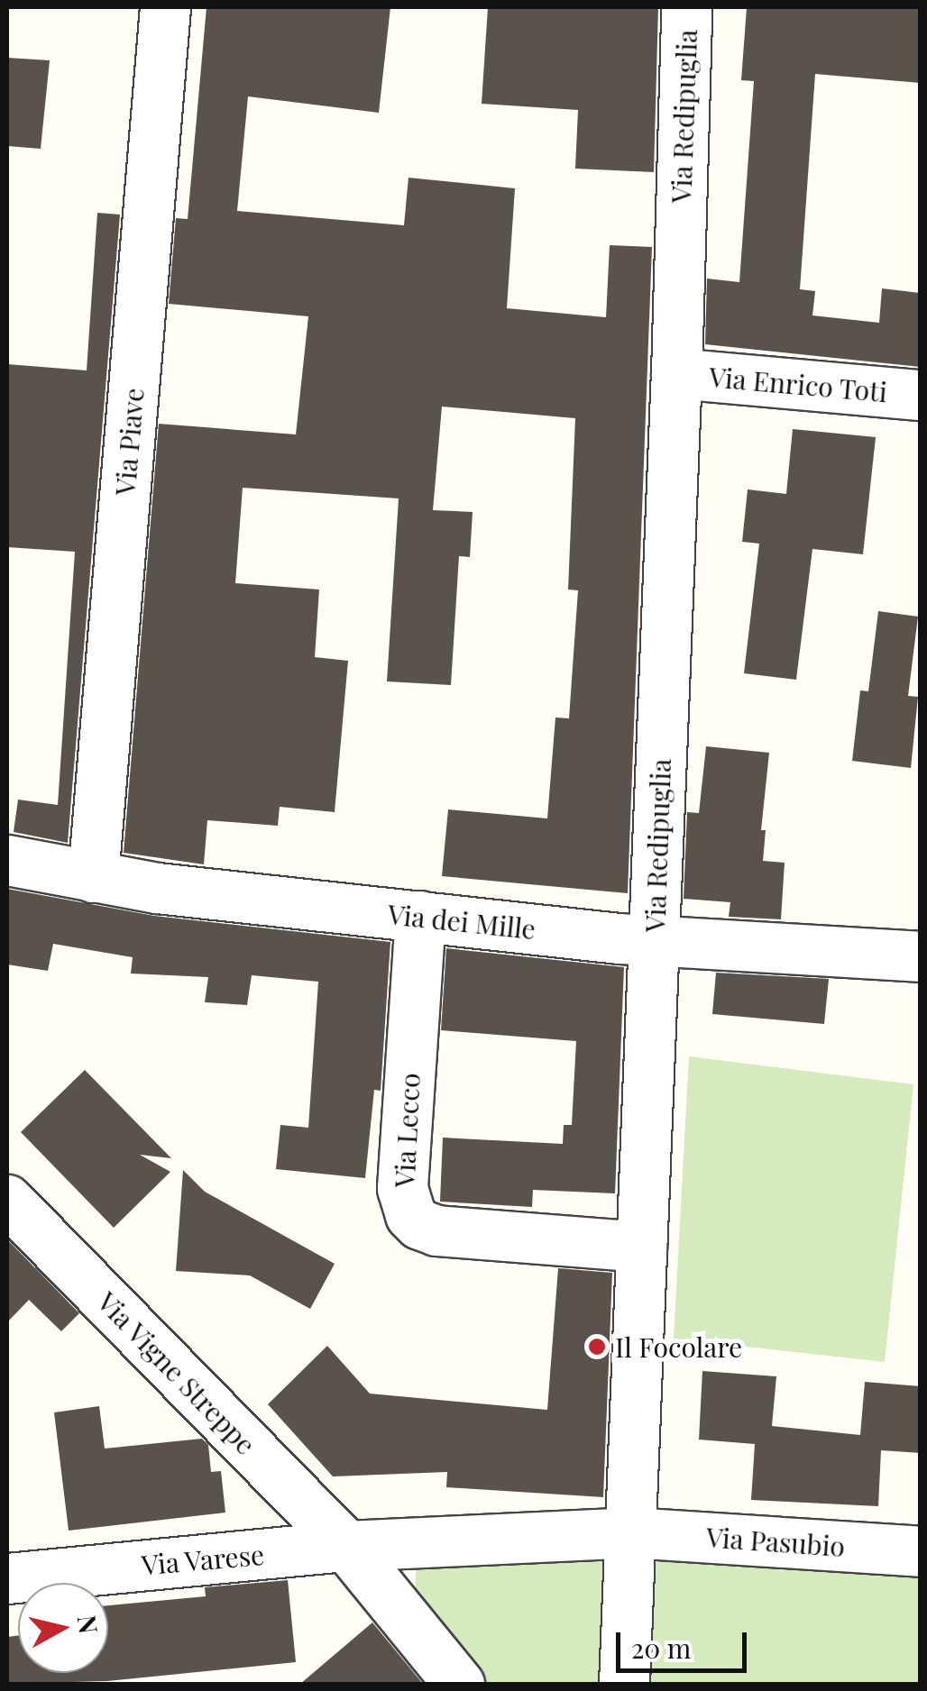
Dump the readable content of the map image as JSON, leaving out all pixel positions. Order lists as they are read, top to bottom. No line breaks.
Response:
{"streets":{"street":["Via Redipuglia","Via Enrico Toti","Via Piave","Via dei Mille","Via Lecco","Via Vigne Streppe","Via Pasubio","Via Varese"]},"crossings":[["Via Redipuglia","Via Enrico Toti"],["Via Redipuglia","Via dei Mille"],["Via Redipuglia","Via Lecco"],["Via Redipuglia","Via Pasubio"],["Via Piave","Via dei Mille"],["Via dei Mille","Via Lecco"],["Via Vigne Streppe","Via Pasubio"],["Via Vigne Streppe","Via Varese"],["Via Pasubio","Via Varese"]],"places":["Il Focolare"],"scale_bar":"20 m","north":"right"}
